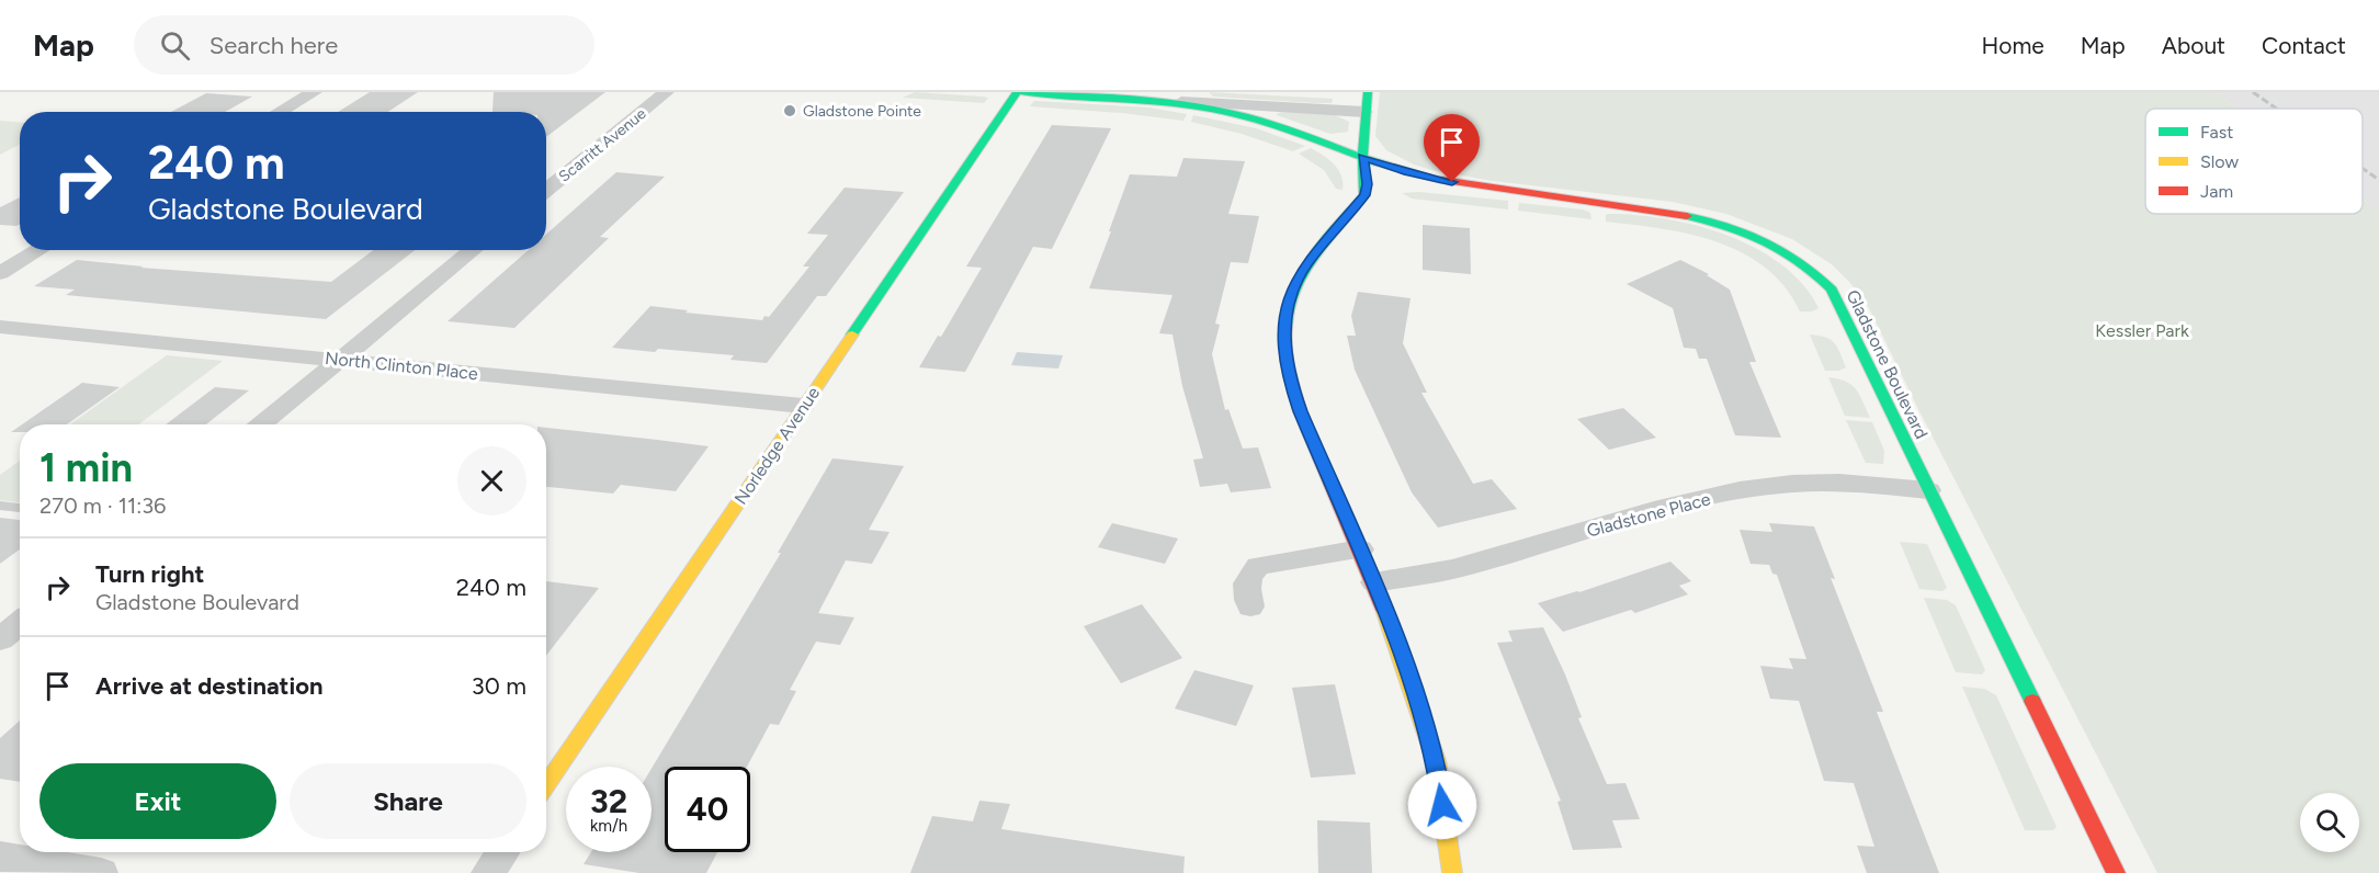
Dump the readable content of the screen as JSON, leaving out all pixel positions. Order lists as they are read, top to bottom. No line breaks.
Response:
{"streets":{"street":["Scarritt Avenue","Gladstone Boulevard","North Clinton Place","Norledge Avenue","Gladstone Place"]},"crossings":[["Gladstone Boulevard","Gladstone Place"],["North Clinton Place","Norledge Avenue"]],"parks":["Kessler Park"],"places":["Gladstone Pointe"],"legend":["Fast","Slow","Jam"],"page":{"header":"Map","search":"Search here","nav":["Home","Map","About","Contact"],"turn":["240 m","Gladstone Boulevard"],"heading":["1 min","270 m · 11:36"],"list":[{"name":"Turn right","note":"Gladstone Boulevard","value":"240 m"},{"name":"Arrive at destination","value":"30 m"}],"buttons":["Exit","Share"],"speed":"32 km/h","limit":"40"}}
